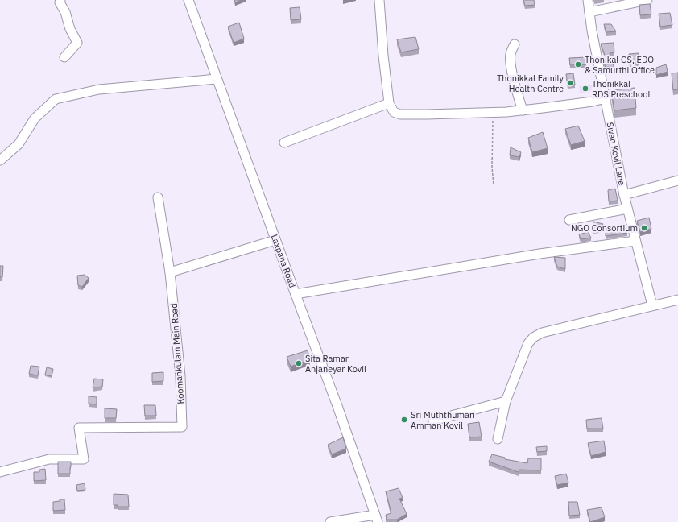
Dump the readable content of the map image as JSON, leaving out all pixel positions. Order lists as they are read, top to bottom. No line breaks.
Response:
{"streets":{"street":["Sivan Kovil Lane","Laxpana Road","Koomankulam Main Road"]},"places":["Thonikal GS, EDO & Samurthi Office","Thonikkal Family Health Centre","Thonikkal RDS Preschool","NGO Consortium","Sita Ramar Anjaneyar Kovil","Sri Muththumari Amman Kovil"]}
